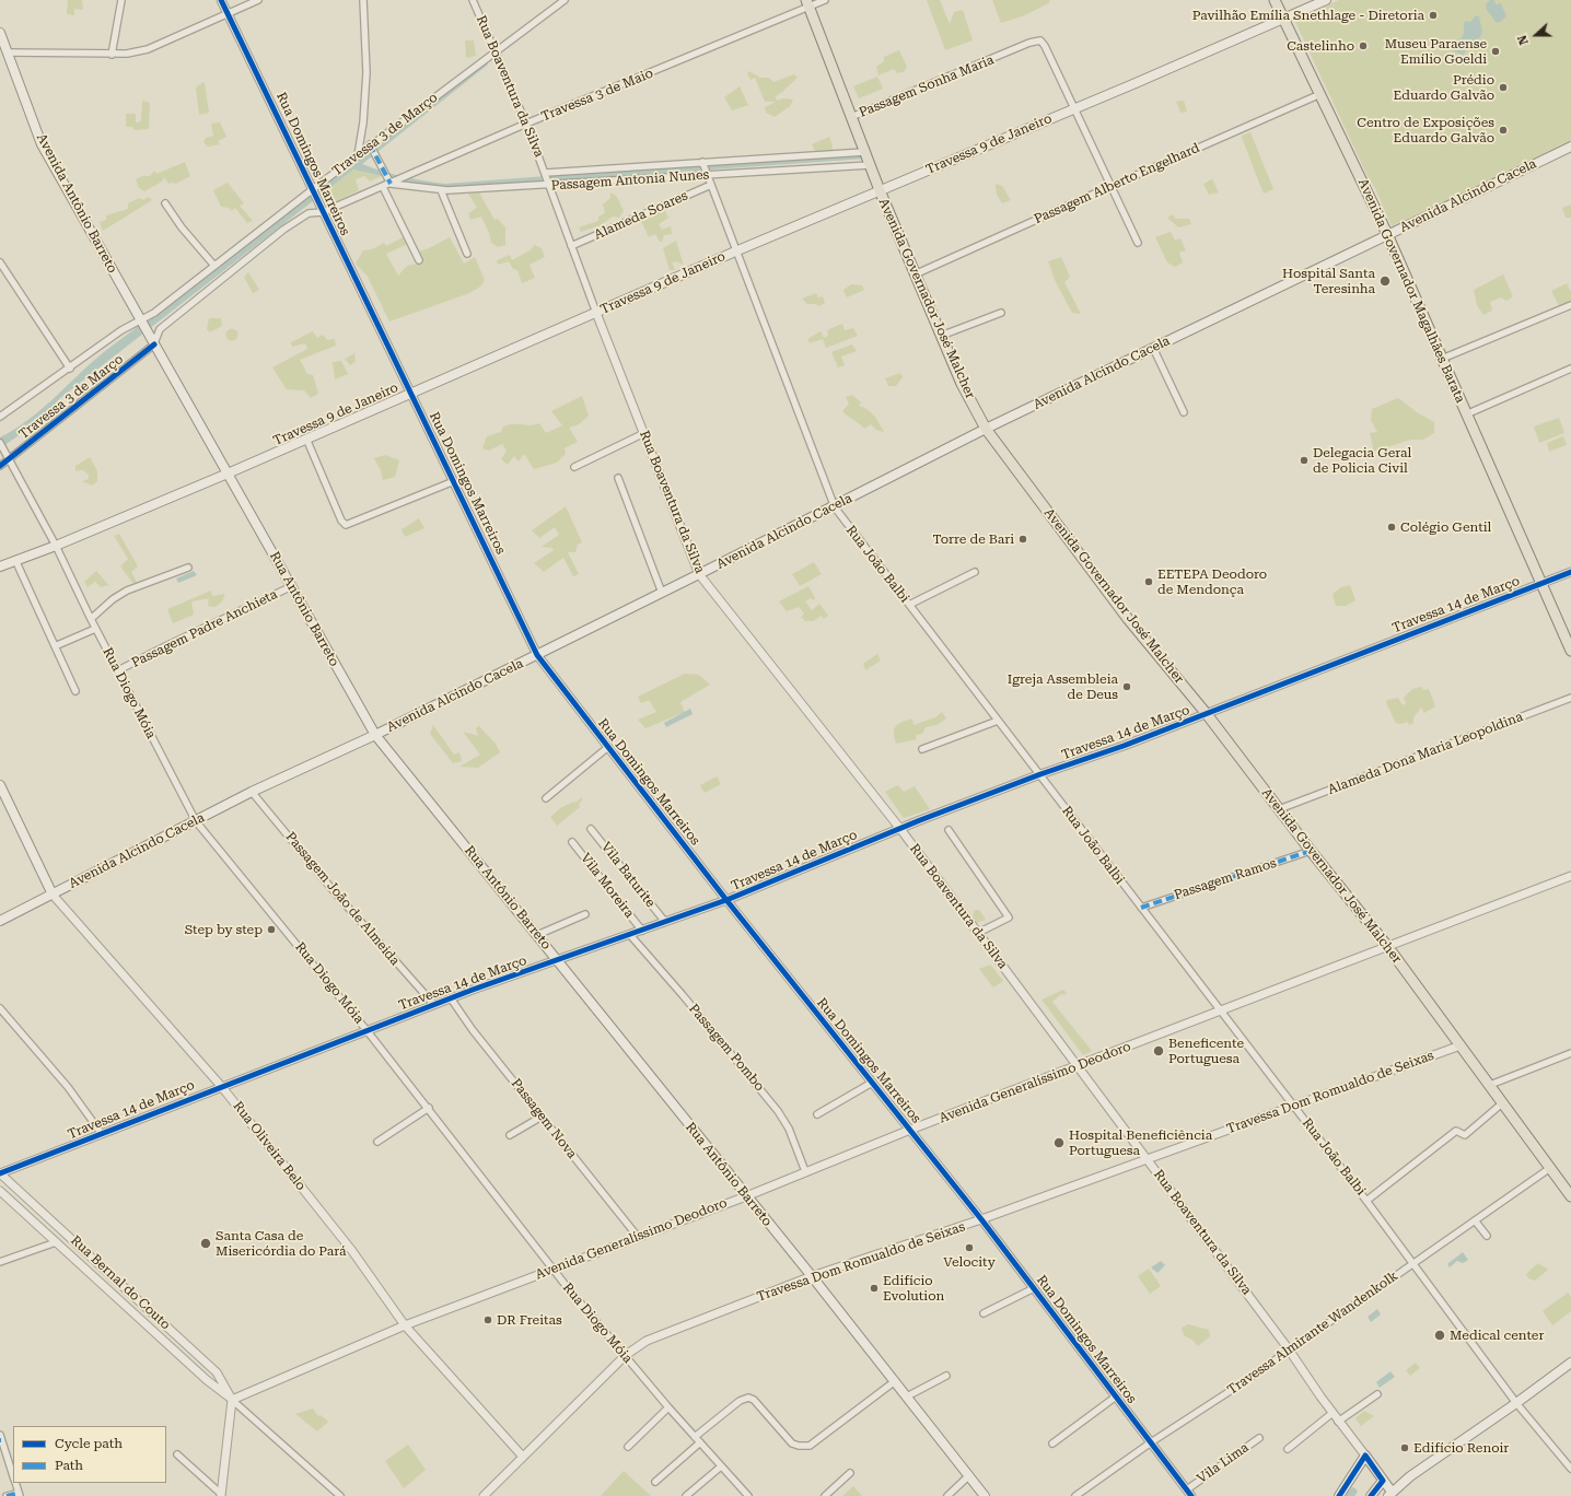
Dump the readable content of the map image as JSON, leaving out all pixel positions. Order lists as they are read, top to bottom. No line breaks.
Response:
{"streets":{"main road":["Rua Boaventura da Silva","Travessa 9 de Janeiro","Avenida Alcindo Cacela","Avenida Antônio Barreto","Avenida Governador Magalhães Barata","Avenida Governador José Malcher","Rua Antônio Barreto","Rua Oliveira Belo"],"street":["Passagem Sonha Maria","Travessa 3 de Maio","Travessa 3 de Março","Rua Domingos Marreiros","Passagem Antonia Nunes","Passagem Alberto Engelhard","Alameda Soares","Rua João Balbi","Travessa 14 de Março","Passagem Padre Anchieta","Rua Diogo Móia","Alameda Dona Maria Leopoldina","Vila Baturite","Passagem Ramos","Vila Moreira","Passagem João de Almeida","Passagem Pombo","Avenida Generalíssimo Deodoro","Travessa Dom Romualdo de Seixas","Passagem Nova","Rua Bernal do Couto","Travessa Almirante Wandenkolk","Vila Lima"]},"crossings":[["Rua Boaventura da Silva","Travessa 3 de Maio"],["Rua Boaventura da Silva","Travessa 3 de Março"],["Rua Boaventura da Silva","Travessa 9 de Janeiro"],["Rua Boaventura da Silva","Passagem Antonia Nunes"],["Rua Boaventura da Silva","Avenida Alcindo Cacela"],["Rua Boaventura da Silva","Alameda Soares"],["Rua Boaventura da Silva","Travessa 14 de Março"],["Rua Boaventura da Silva","Avenida Generalíssimo Deodoro"],["Rua Boaventura da Silva","Travessa Dom Romualdo de Seixas"],["Rua Boaventura da Silva","Travessa Almirante Wandenkolk"],["Passagem Sonha Maria","Travessa 9 de Janeiro"],["Passagem Sonha Maria","Avenida Governador José Malcher"],["Travessa 3 de Maio","Travessa 3 de Março"],["Travessa 3 de Maio","Rua Domingos Marreiros"],["Travessa 3 de Maio","Passagem Antonia Nunes"],["Travessa 3 de Maio","Avenida Governador José Malcher"],["Travessa 3 de Março","Rua Domingos Marreiros"],["Travessa 3 de Março","Avenida Antônio Barreto"],["Travessa 3 de Março","Rua Antônio Barreto"],["Travessa 3 de Março","Rua Diogo Móia"],["Travessa 9 de Janeiro","Rua Domingos Marreiros"],["Travessa 9 de Janeiro","Avenida Governador Magalhães Barata"],["Travessa 9 de Janeiro","Avenida Governador José Malcher"],["Travessa 9 de Janeiro","Rua João Balbi"],["Travessa 9 de Janeiro","Rua Antônio Barreto"],["Travessa 9 de Janeiro","Rua Diogo Móia"],["Rua Domingos Marreiros","Avenida Alcindo Cacela"],["Rua Domingos Marreiros","Travessa 14 de Março"],["Rua Domingos Marreiros","Avenida Generalíssimo Deodoro"],["Rua Domingos Marreiros","Travessa Dom Romualdo de Seixas"],["Rua Domingos Marreiros","Travessa Almirante Wandenkolk"],["Rua Domingos Marreiros","Vila Lima"],["Passagem Antonia Nunes","Avenida Governador José Malcher"],["Passagem Antonia Nunes","Rua João Balbi"],["Passagem Alberto Engelhard","Avenida Governador Magalhães Barata"],["Passagem Alberto Engelhard","Avenida Governador José Malcher"],["Avenida Alcindo Cacela","Avenida Governador Magalhães Barata"],["Avenida Alcindo Cacela","Avenida Governador José Malcher"],["Avenida Alcindo Cacela","Rua João Balbi"],["Avenida Alcindo Cacela","Rua Antônio Barreto"],["Avenida Alcindo Cacela","Rua Diogo Móia"],["Avenida Alcindo Cacela","Passagem João de Almeida"],["Avenida Alcindo Cacela","Rua Oliveira Belo"],["Avenida Antônio Barreto","Rua Antônio Barreto"],["Alameda Soares","Rua João Balbi"],["Avenida Governador Magalhães Barata","Travessa 14 de Março"],["Avenida Governador José Malcher","Travessa 14 de Março"],["Avenida Governador José Malcher","Alameda Dona Maria Leopoldina"],["Avenida Governador José Malcher","Passagem Ramos"],["Avenida Governador José Malcher","Avenida Generalíssimo Deodoro"],["Avenida Governador José Malcher","Travessa Dom Romualdo de Seixas"],["Avenida Governador José Malcher","Travessa Almirante Wandenkolk"],["Rua João Balbi","Travessa 14 de Março"],["Rua João Balbi","Passagem Ramos"],["Rua João Balbi","Avenida Generalíssimo Deodoro"],["Rua João Balbi","Travessa Dom Romualdo de Seixas"],["Rua João Balbi","Travessa Almirante Wandenkolk"],["Travessa 14 de Março","Rua Antônio Barreto"],["Travessa 14 de Março","Rua Diogo Móia"],["Travessa 14 de Março","Vila Baturite"],["Travessa 14 de Março","Vila Moreira"],["Travessa 14 de Março","Passagem João de Almeida"],["Travessa 14 de Março","Passagem Pombo"],["Travessa 14 de Março","Passagem Nova"],["Travessa 14 de Março","Rua Oliveira Belo"],["Travessa 14 de Março","Rua Bernal do Couto"],["Rua Antônio Barreto","Passagem Padre Anchieta"],["Rua Antônio Barreto","Avenida Generalíssimo Deodoro"],["Rua Antônio Barreto","Travessa Dom Romualdo de Seixas"],["Passagem Padre Anchieta","Rua Diogo Móia"],["Rua Diogo Móia","Avenida Generalíssimo Deodoro"],["Rua Diogo Móia","Travessa Dom Romualdo de Seixas"],["Passagem Pombo","Avenida Generalíssimo Deodoro"],["Avenida Generalíssimo Deodoro","Passagem Nova"],["Avenida Generalíssimo Deodoro","Rua Oliveira Belo"],["Avenida Generalíssimo Deodoro","Rua Bernal do Couto"],["Travessa Dom Romualdo de Seixas","Rua Oliveira Belo"]],"places":["Pavilhão Emília Snethlage - Diretoria","Castelinho","Museu Paraense Emílio Goeldi","Prédio Eduardo Galvão","Centro de Exposições Eduardo Galvão","Hospital Santa Teresinha","Delegacia Geral de Policia Civil","Colégio Gentil","Torre de Bari","EETEPA Deodoro de Mendonça","Igreja Assembleia de Deus","Step by step","Beneficente Portuguesa","Hospital Beneficiência Portuguesa","Santa Casa de Misericórdia do Pará","Velocity","Edifício Evolution","DR Freitas","Medical center","Edifício Renoir"],"legend":["Cycle path","Path"],"north":"left"}
